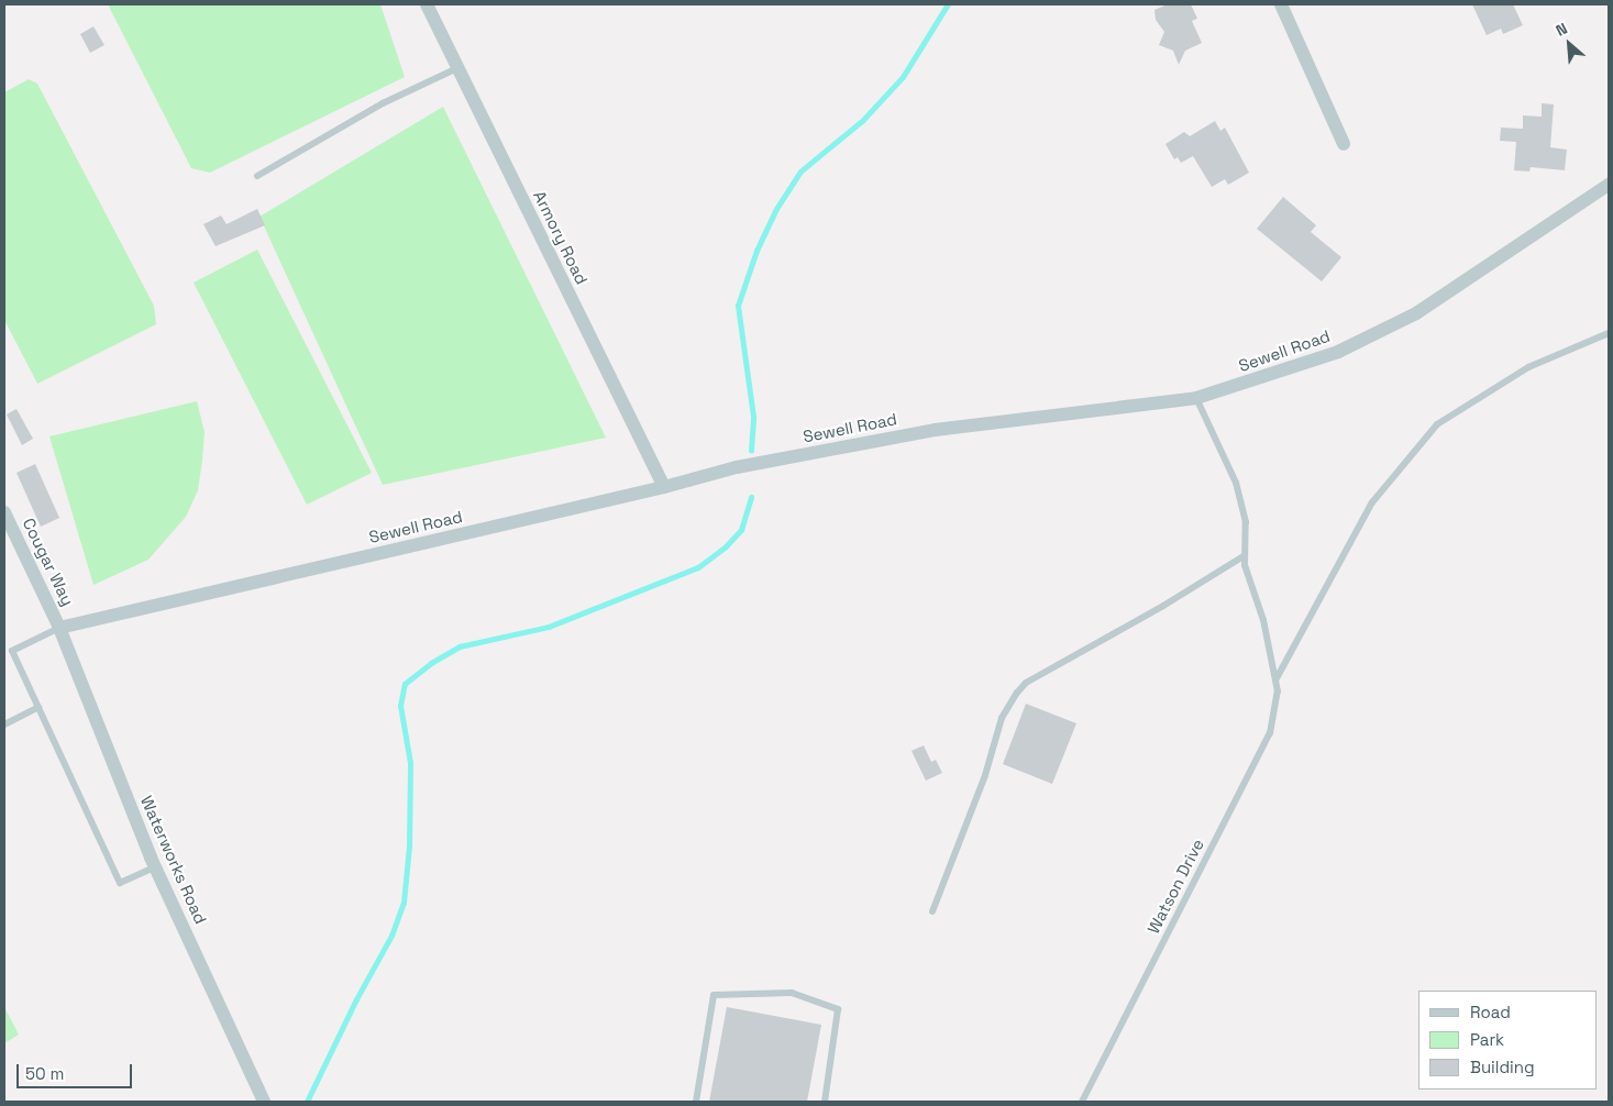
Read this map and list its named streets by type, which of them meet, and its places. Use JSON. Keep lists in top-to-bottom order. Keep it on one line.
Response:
{"streets":{"street":["Armory Road","Sewell Road","Cougar Way","Waterworks Road"],"lane":["Watson Drive"]},"crossings":[["Armory Road","Sewell Road"],["Sewell Road","Cougar Way"],["Sewell Road","Waterworks Road"],["Cougar Way","Waterworks Road"]],"legend":["Road","Park","Building"],"scale_bar":"50 m","north":"top left"}
